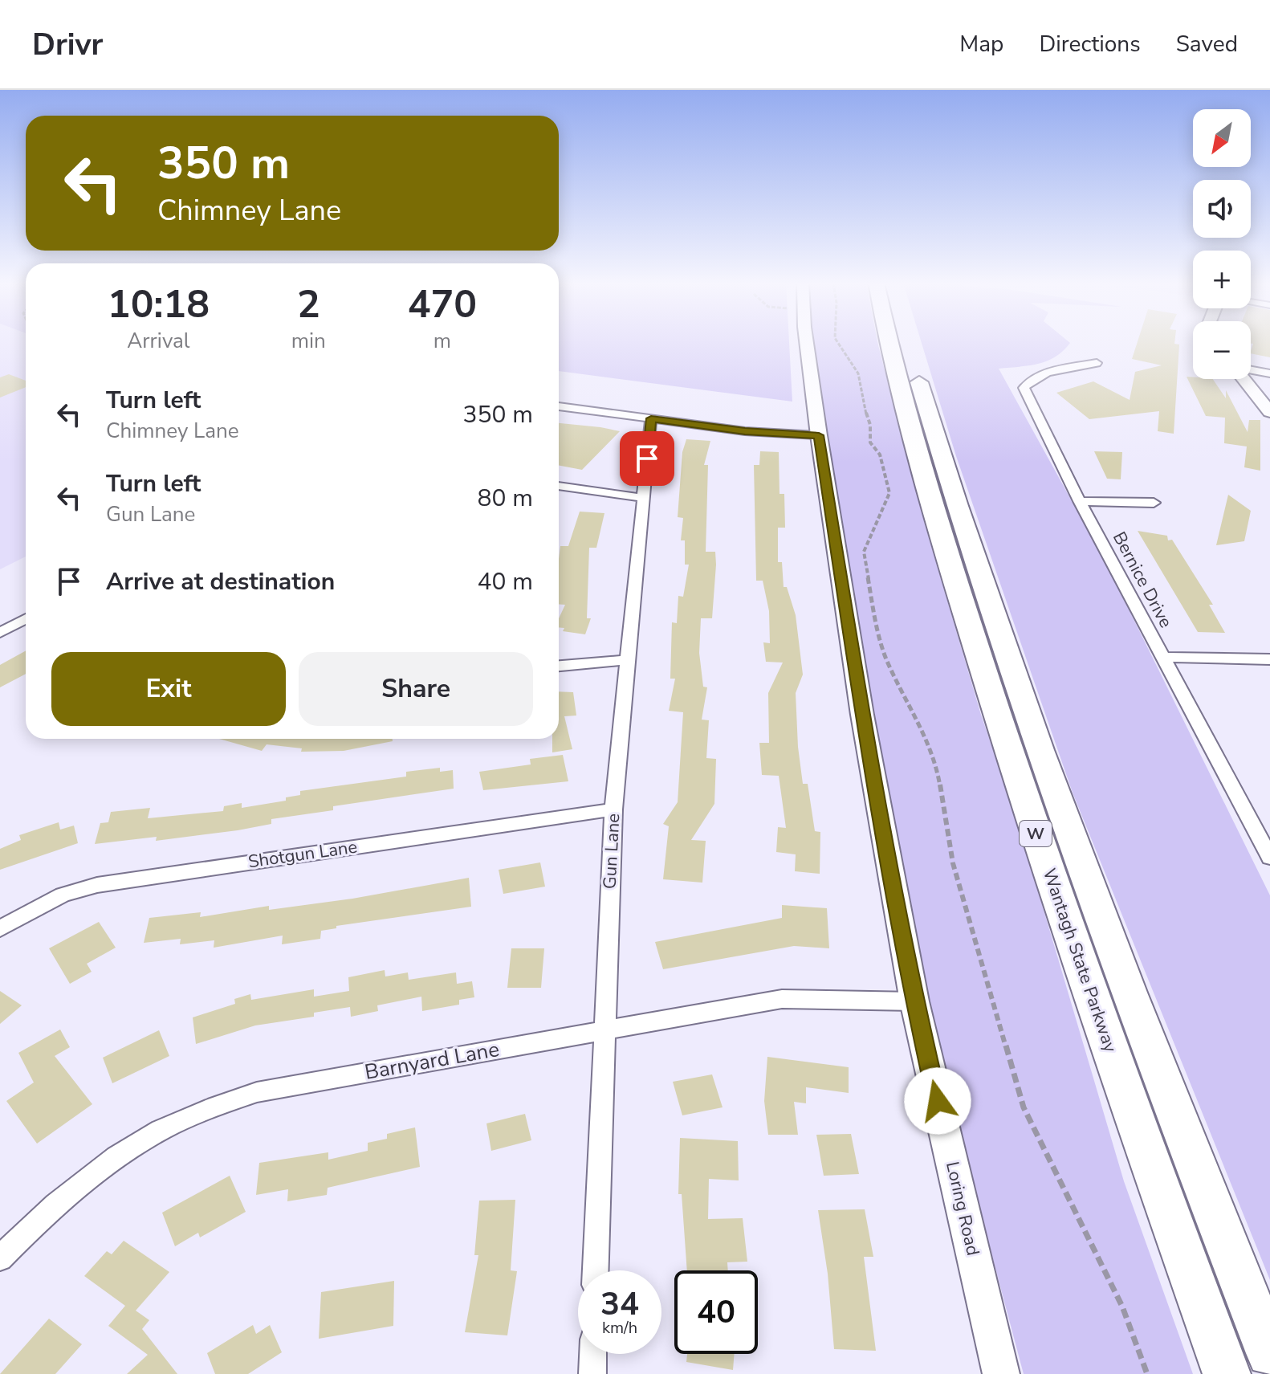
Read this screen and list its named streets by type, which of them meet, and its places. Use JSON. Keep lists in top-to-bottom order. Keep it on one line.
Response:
{"streets":{"highway":["W","Wantagh State Parkway"],"street":["Bernice Drive","Gun Lane","Shotgun Lane","Barnyard Lane","Loring Road"]},"crossings":[["Gun Lane","Shotgun Lane"],["Gun Lane","Barnyard Lane"],["Barnyard Lane","Loring Road"]],"north":"bottom left","page":{"header":"Drivr","nav":["Map","Directions","Saved"],"map_buttons":["+","−"],"turn":["350 m","Chimney Lane"],"eta":["10:18","Arrival","2","min","470","m"],"list":[{"name":"Turn left","note":"Chimney Lane","value":"350 m"},{"name":"Turn left","note":"Gun Lane","value":"80 m"},{"name":"Arrive at destination","value":"40 m"}],"buttons":["Exit","Share"],"speed":"34 km/h","limit":"40"}}
